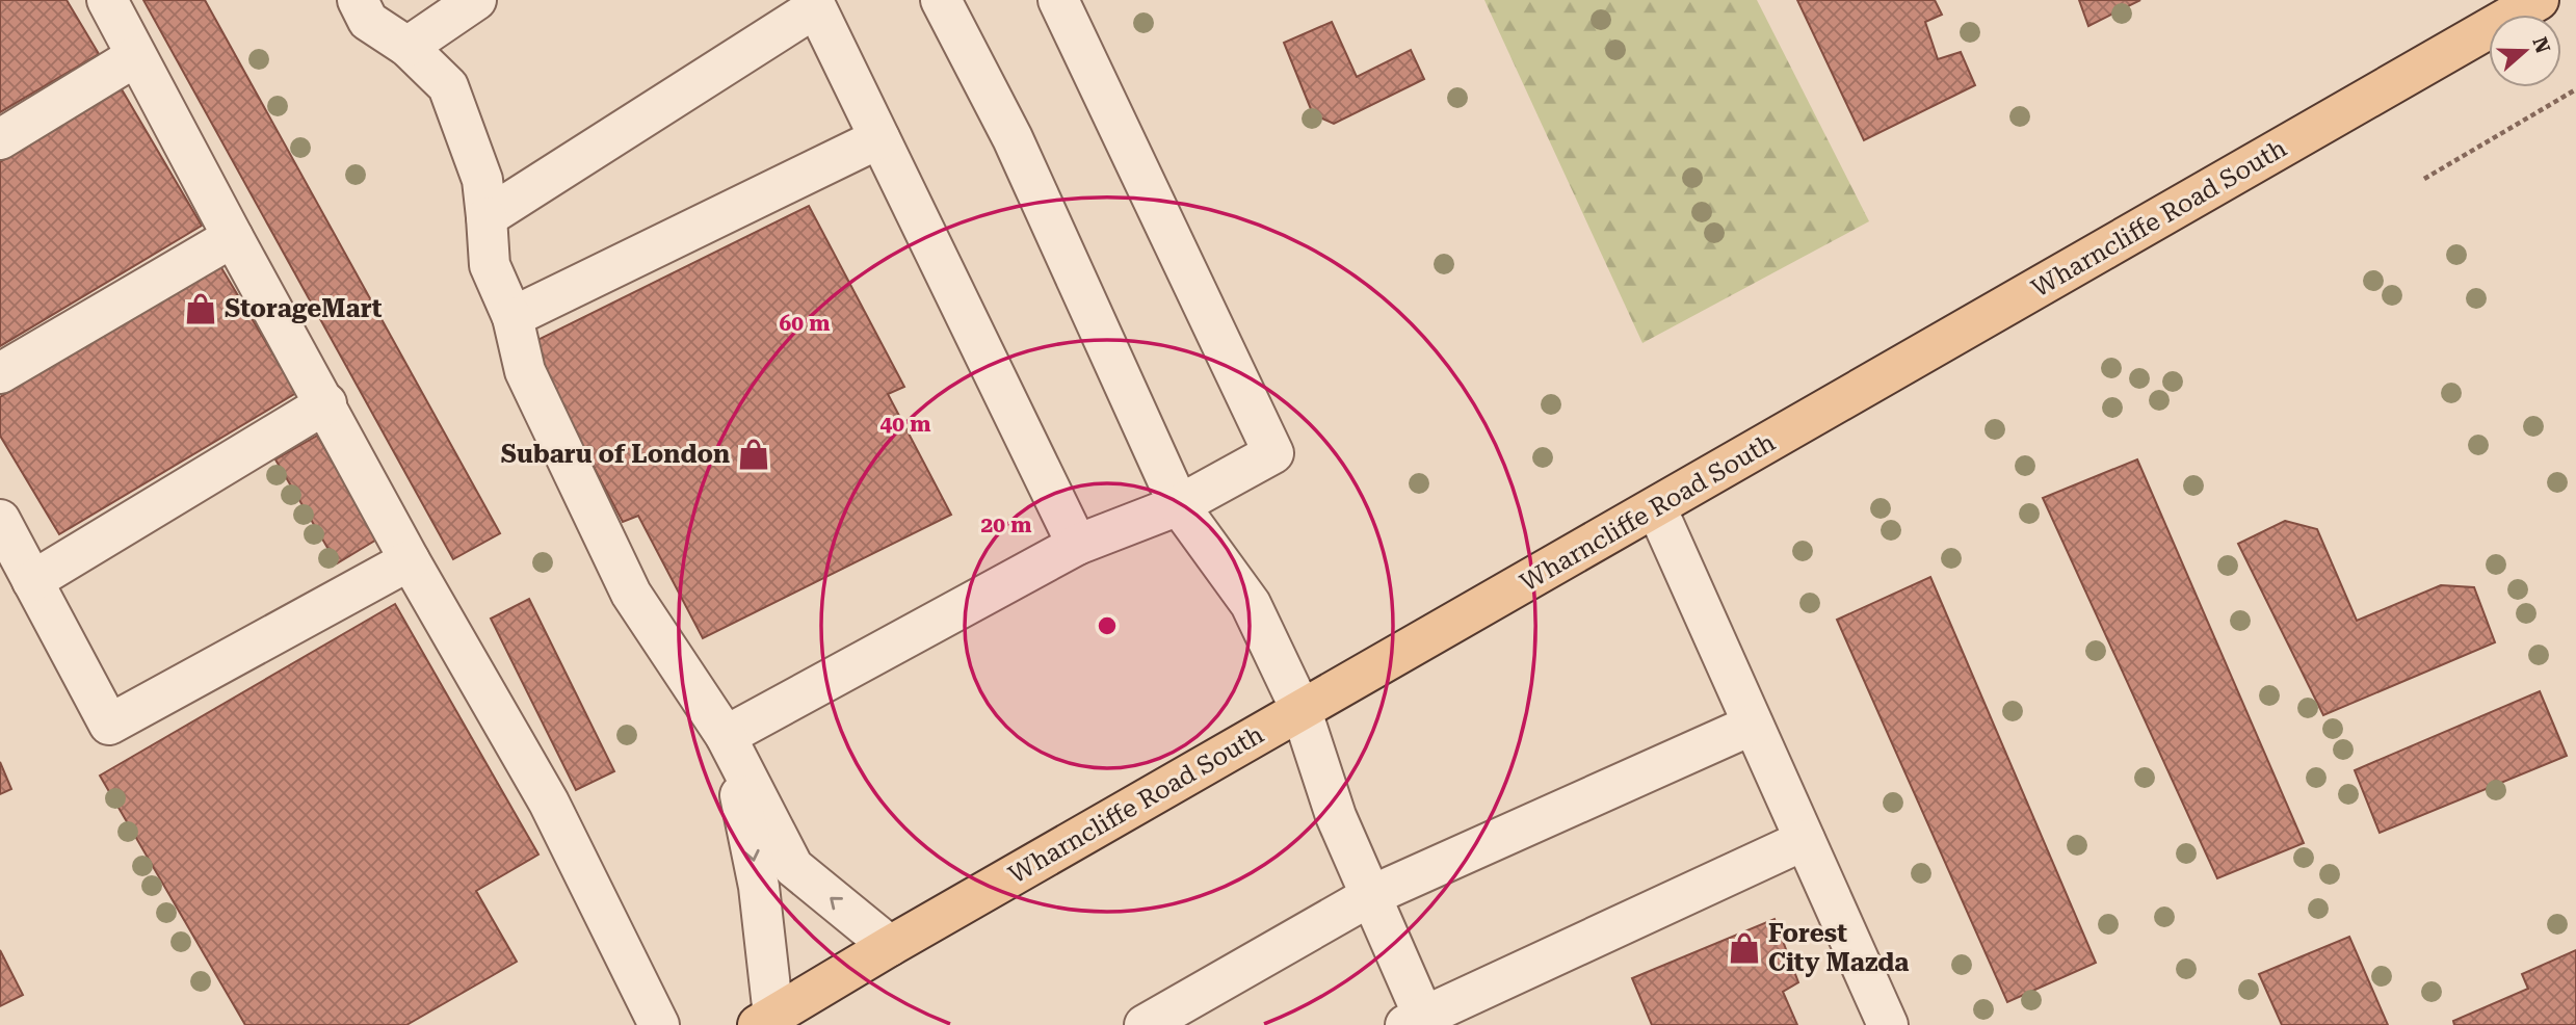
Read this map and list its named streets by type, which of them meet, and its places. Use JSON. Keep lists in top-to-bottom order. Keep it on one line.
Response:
{"streets":{"main road":["Wharncliffe Road South"]},"places":{"shop":["StorageMart","Subaru of London","Forest City Mazda"]},"north":"right","rings":["60 m","40 m","20 m"]}
